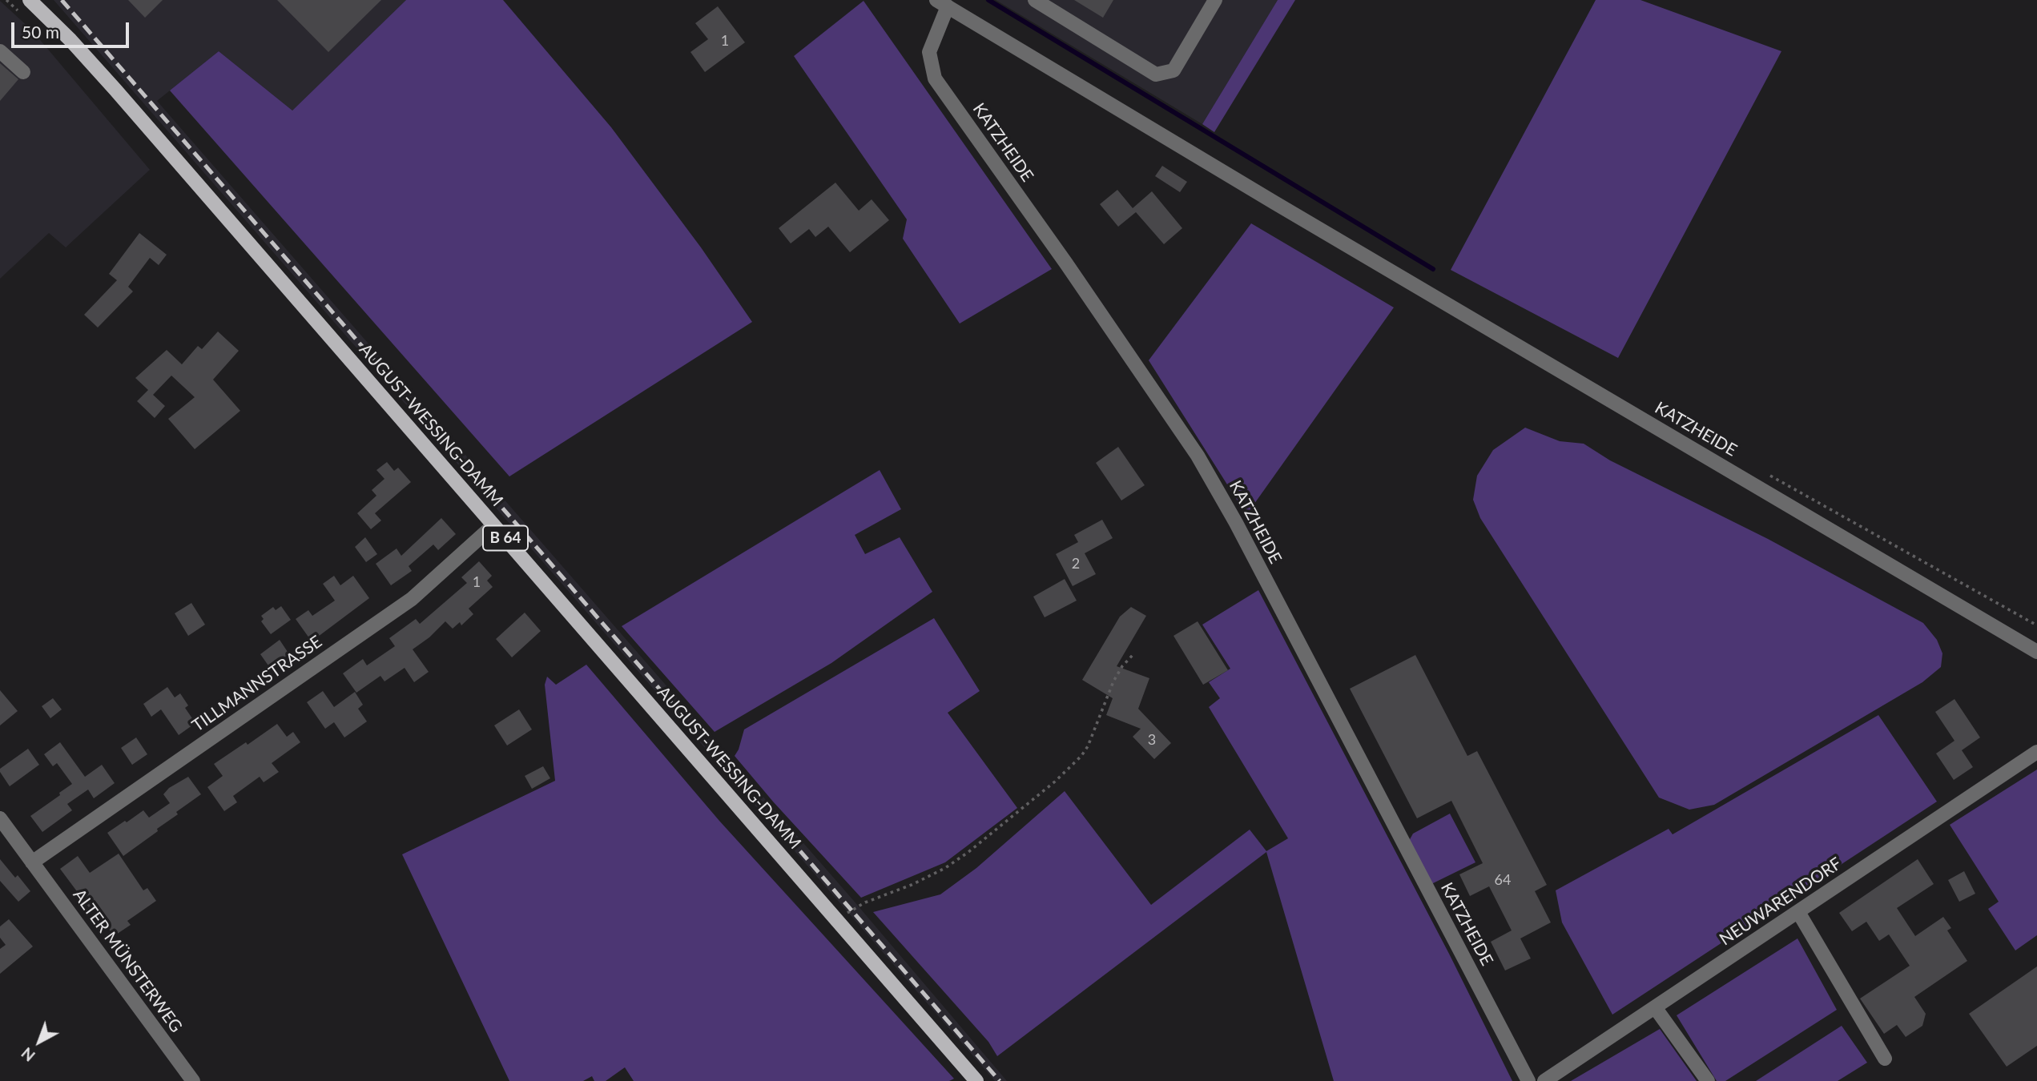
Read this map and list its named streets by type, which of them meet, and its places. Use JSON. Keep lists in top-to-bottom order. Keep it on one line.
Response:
{"streets":{"main road":["AUGUST-WESSING-DAMM","B 64"],"street":["KATZHEIDE","TILLMANNSTRASSE","NEUWARENDORF","ALTER MÜNSTERWEG"]},"crossings":[["AUGUST-WESSING-DAMM","TILLMANNSTRASSE"],["TILLMANNSTRASSE","ALTER MÜNSTERWEG"]],"house_numbers":["1","2","1","3","64"],"scale_bar":"50 m","north":"bottom left"}
